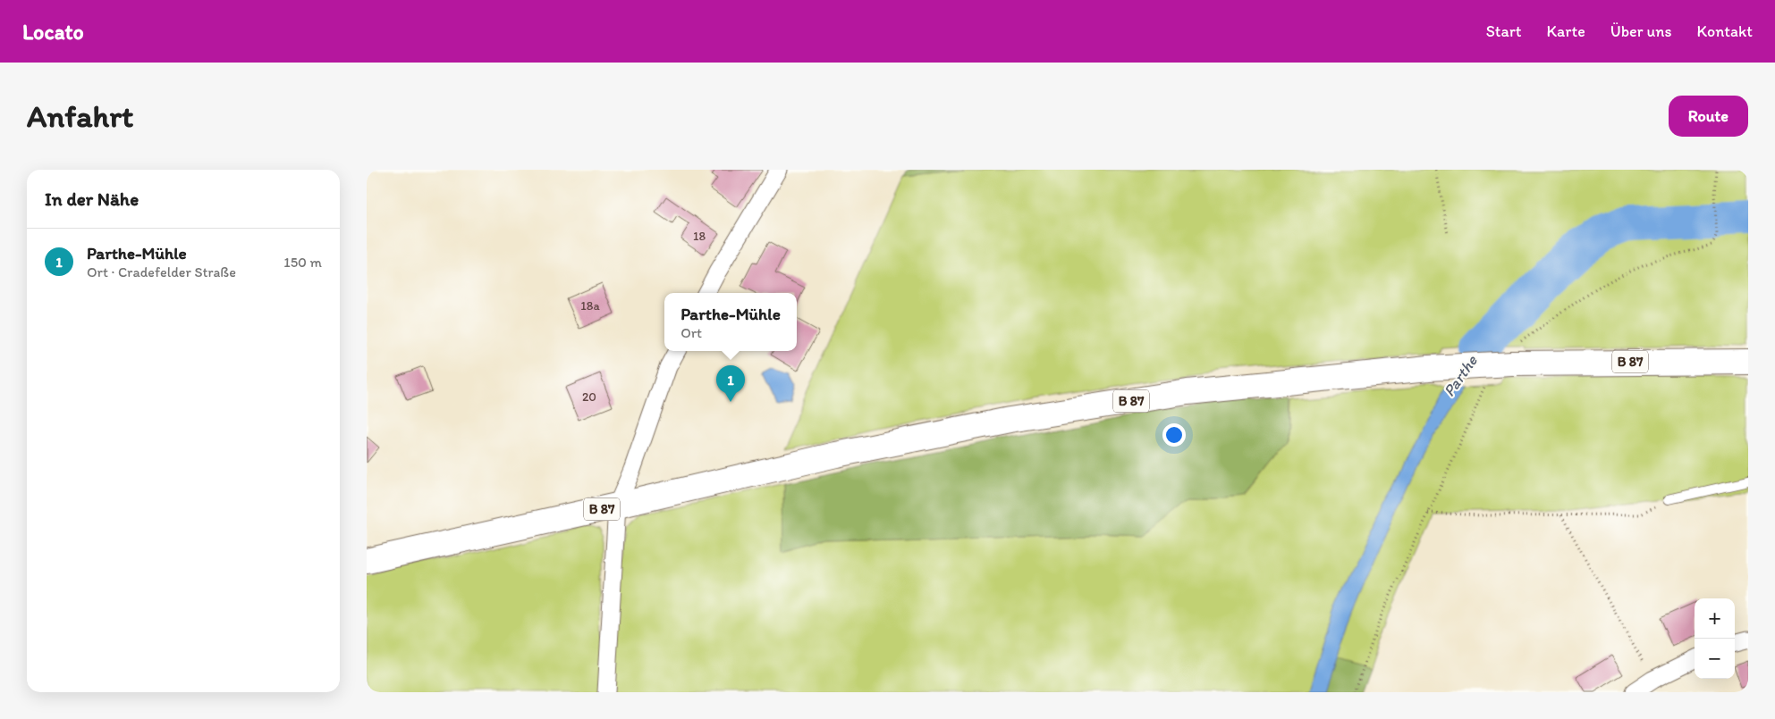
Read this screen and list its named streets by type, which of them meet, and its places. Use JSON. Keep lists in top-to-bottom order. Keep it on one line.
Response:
{"streets":{"main road":["B 87"]},"water":["Parthe"],"house_numbers":["18","18a","20"],"page":{"header":"Locato","nav":["Start","Karte","Über uns","Kontakt"],"buttons":"Route","title":"Anfahrt","heading":"In der Nähe","list":[{"mark":"1","name":"Parthe-Mühle","note":"Ort · Cradefelder Straße","value":"150 m"}],"popup":["Parthe-Mühle","Ort"],"pins":"1","map_buttons":["+","−"]}}
